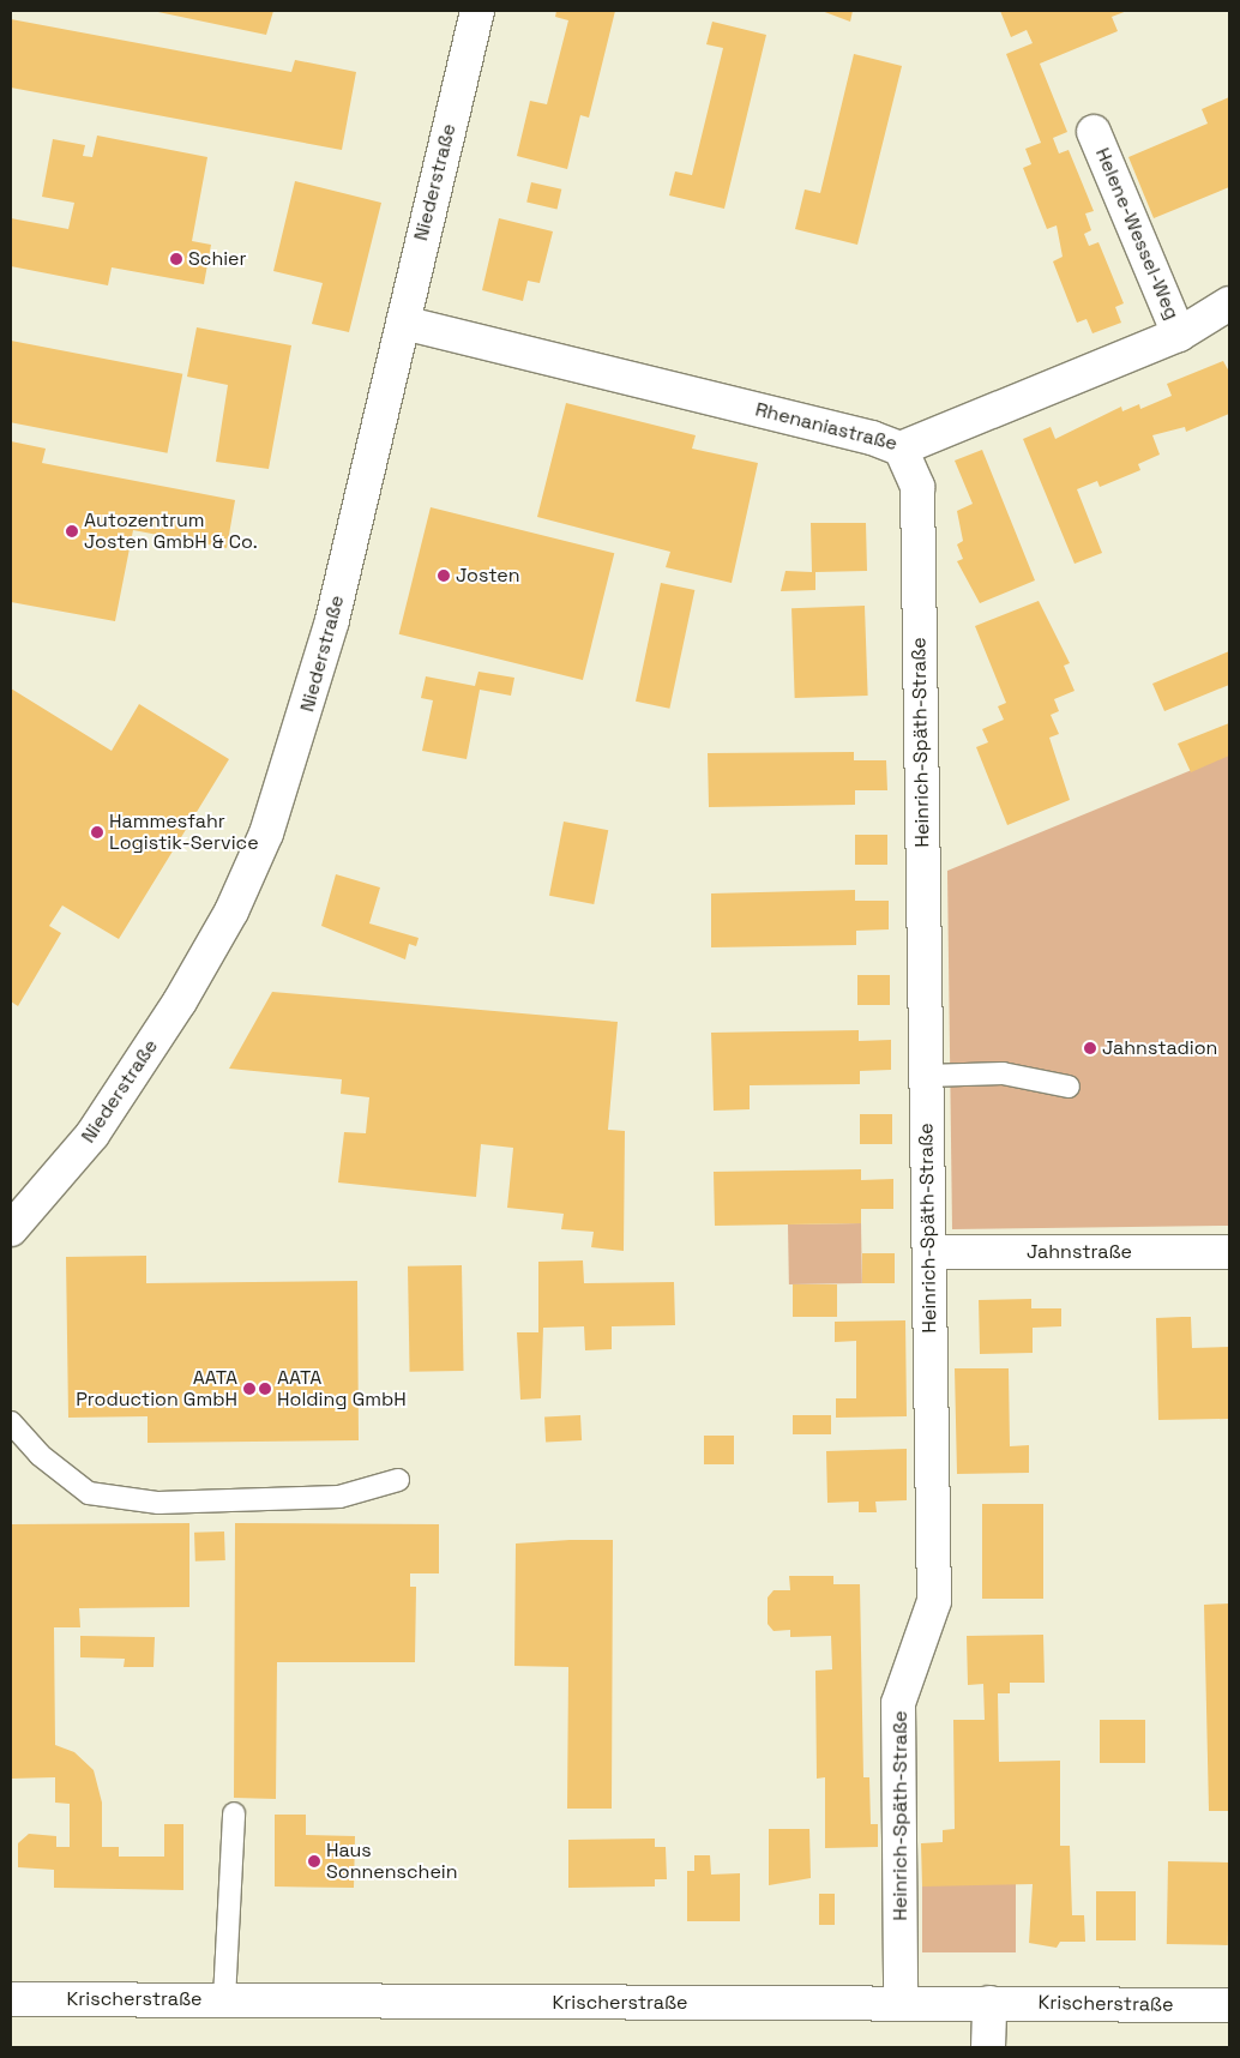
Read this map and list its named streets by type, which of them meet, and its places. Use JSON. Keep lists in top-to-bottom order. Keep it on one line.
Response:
{"streets":{"street":["Niederstraße","Helene-Wessel-Weg","Rhenaniastraße","Heinrich-Späth-Straße","Jahnstraße","Krischerstraße"]},"crossings":[["Niederstraße","Rhenaniastraße"],["Helene-Wessel-Weg","Rhenaniastraße"],["Rhenaniastraße","Heinrich-Späth-Straße"],["Heinrich-Späth-Straße","Jahnstraße"],["Heinrich-Späth-Straße","Krischerstraße"]],"places":["Schier","Autozentrum Josten GmbH & Co.","Josten","Hammesfahr Logistik-Service","Jahnstadion","AATA Production GmbH","AATA Holding GmbH","Haus Sonnenschein"]}
